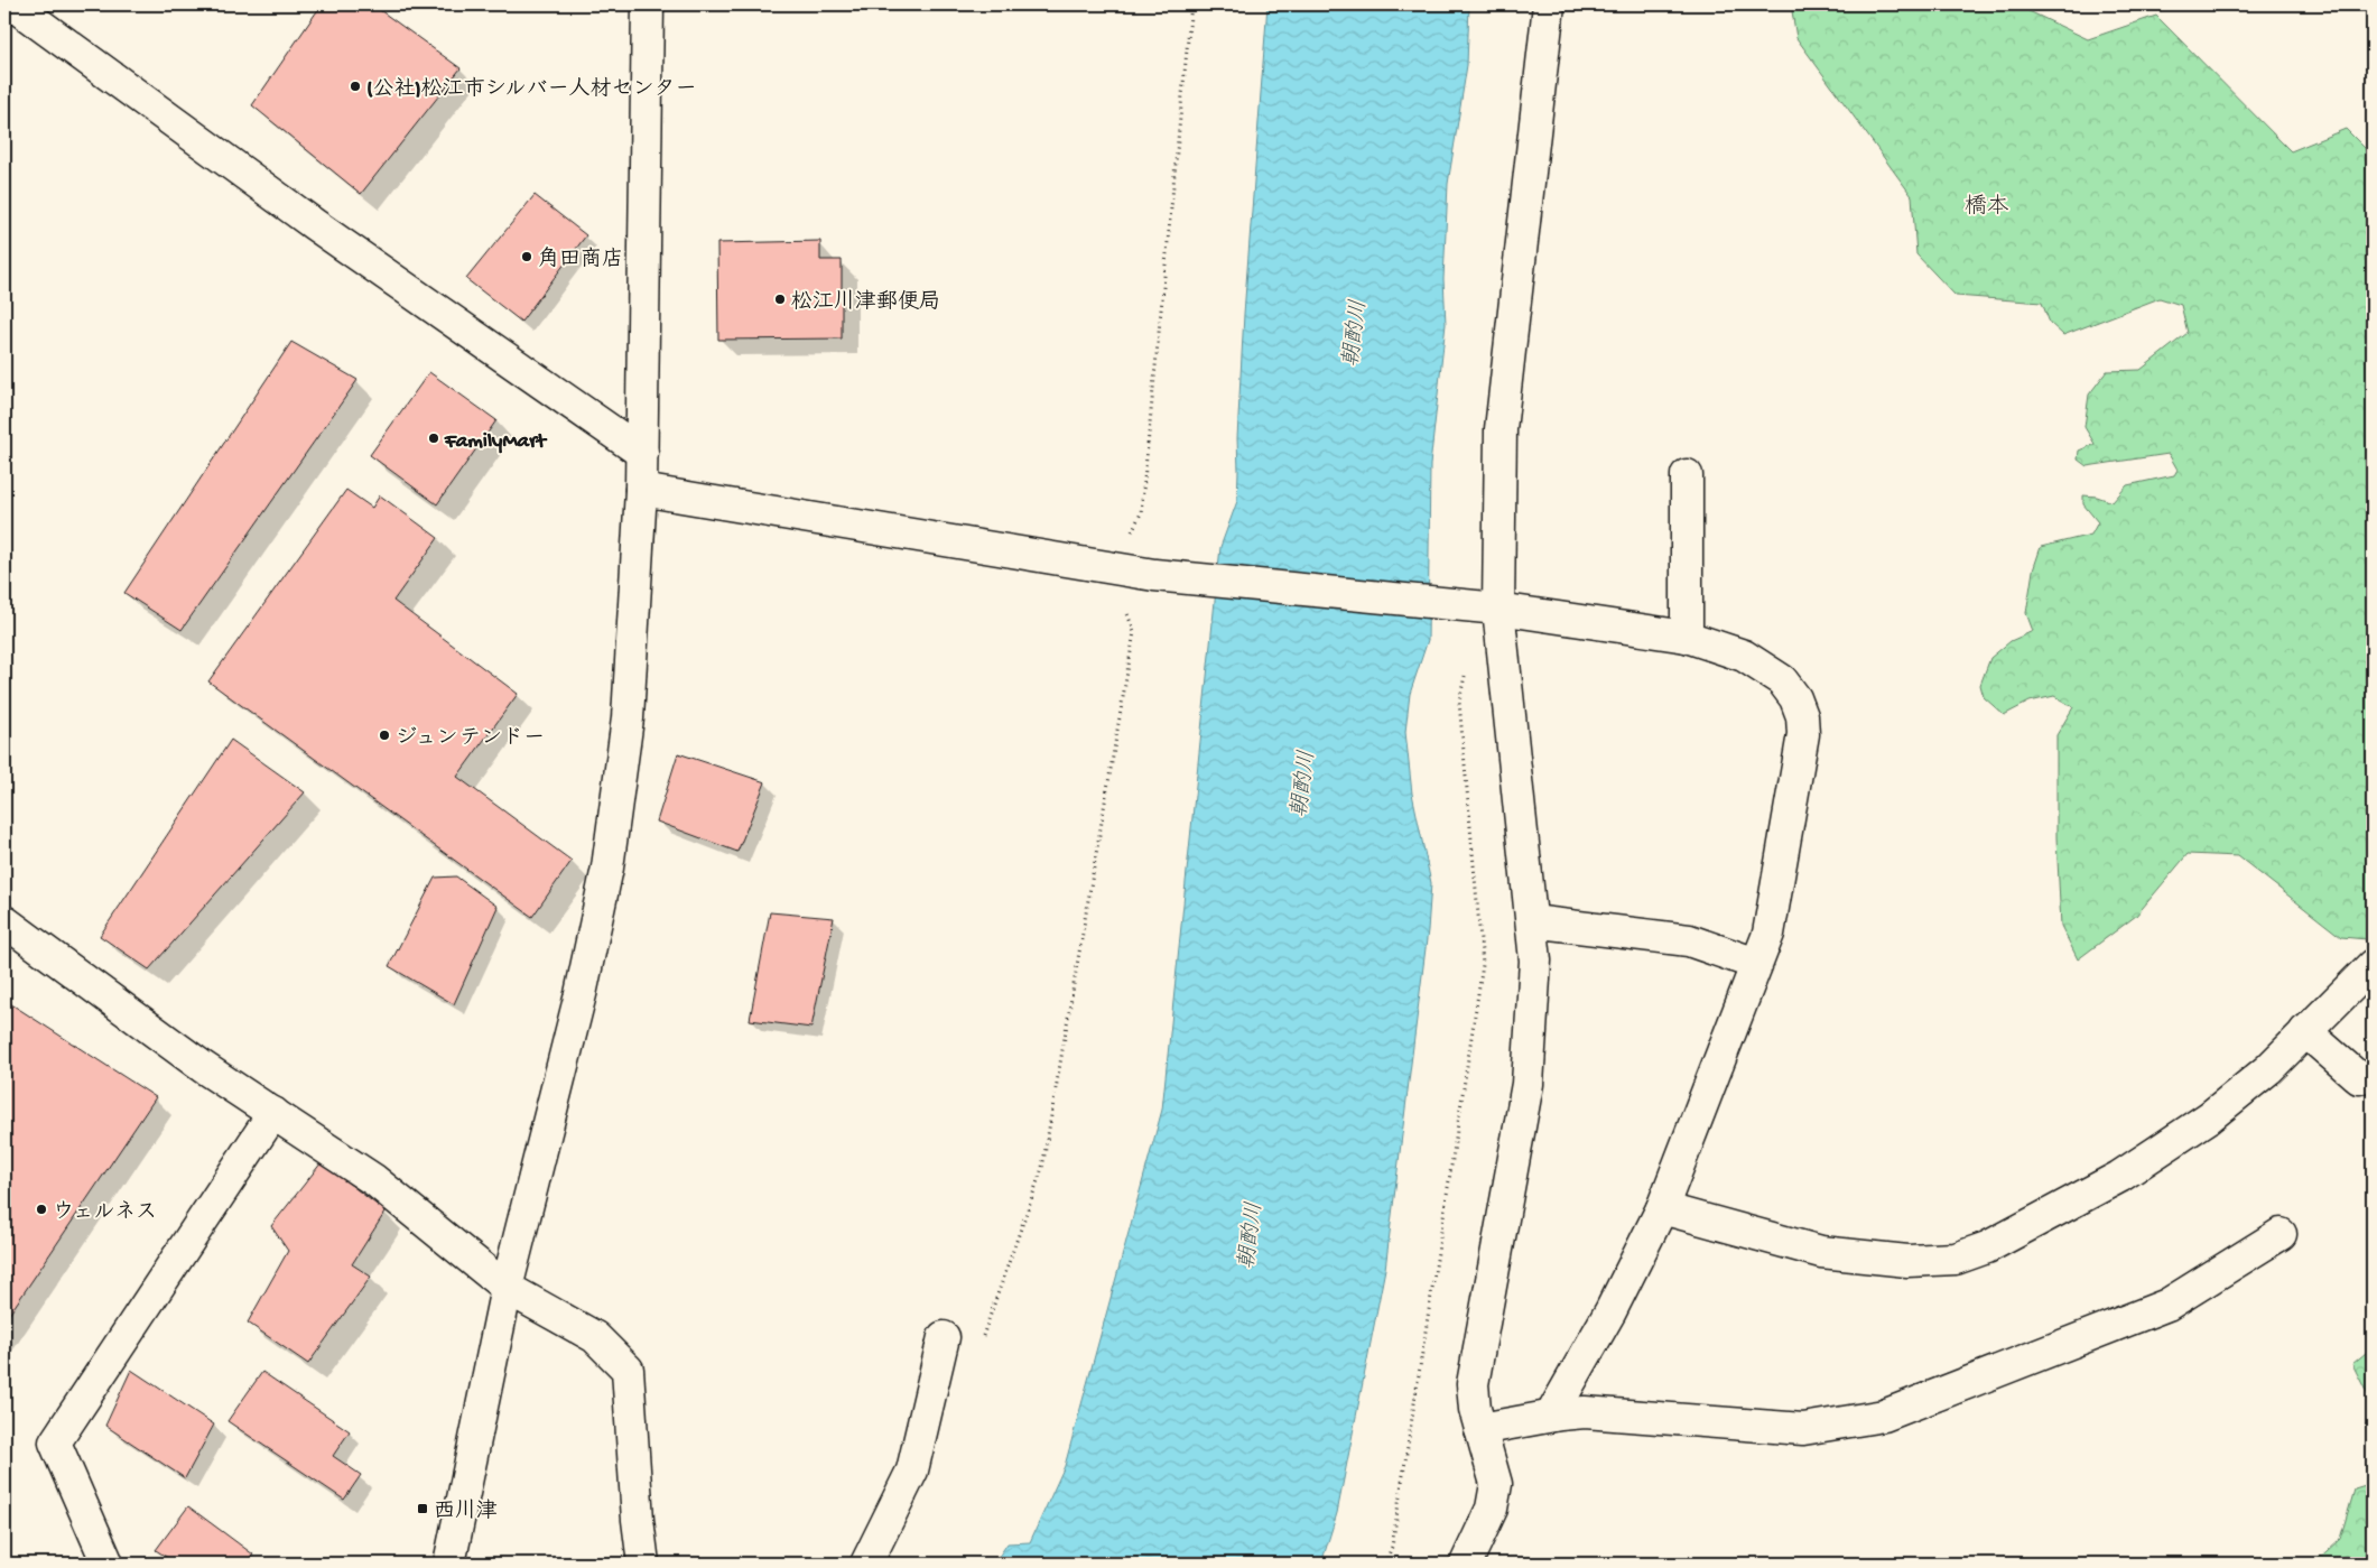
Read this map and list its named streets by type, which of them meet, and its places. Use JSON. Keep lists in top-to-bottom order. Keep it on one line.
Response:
{"districts":["橋本"],"water":["朝酌川"],"places":{"other":["(公社)松江市シルバー人材センター","角田商店","松江川津郵便局","FamilyMart","ジュンテンドー","ウェルネス"],"transit":["西川津"]}}
